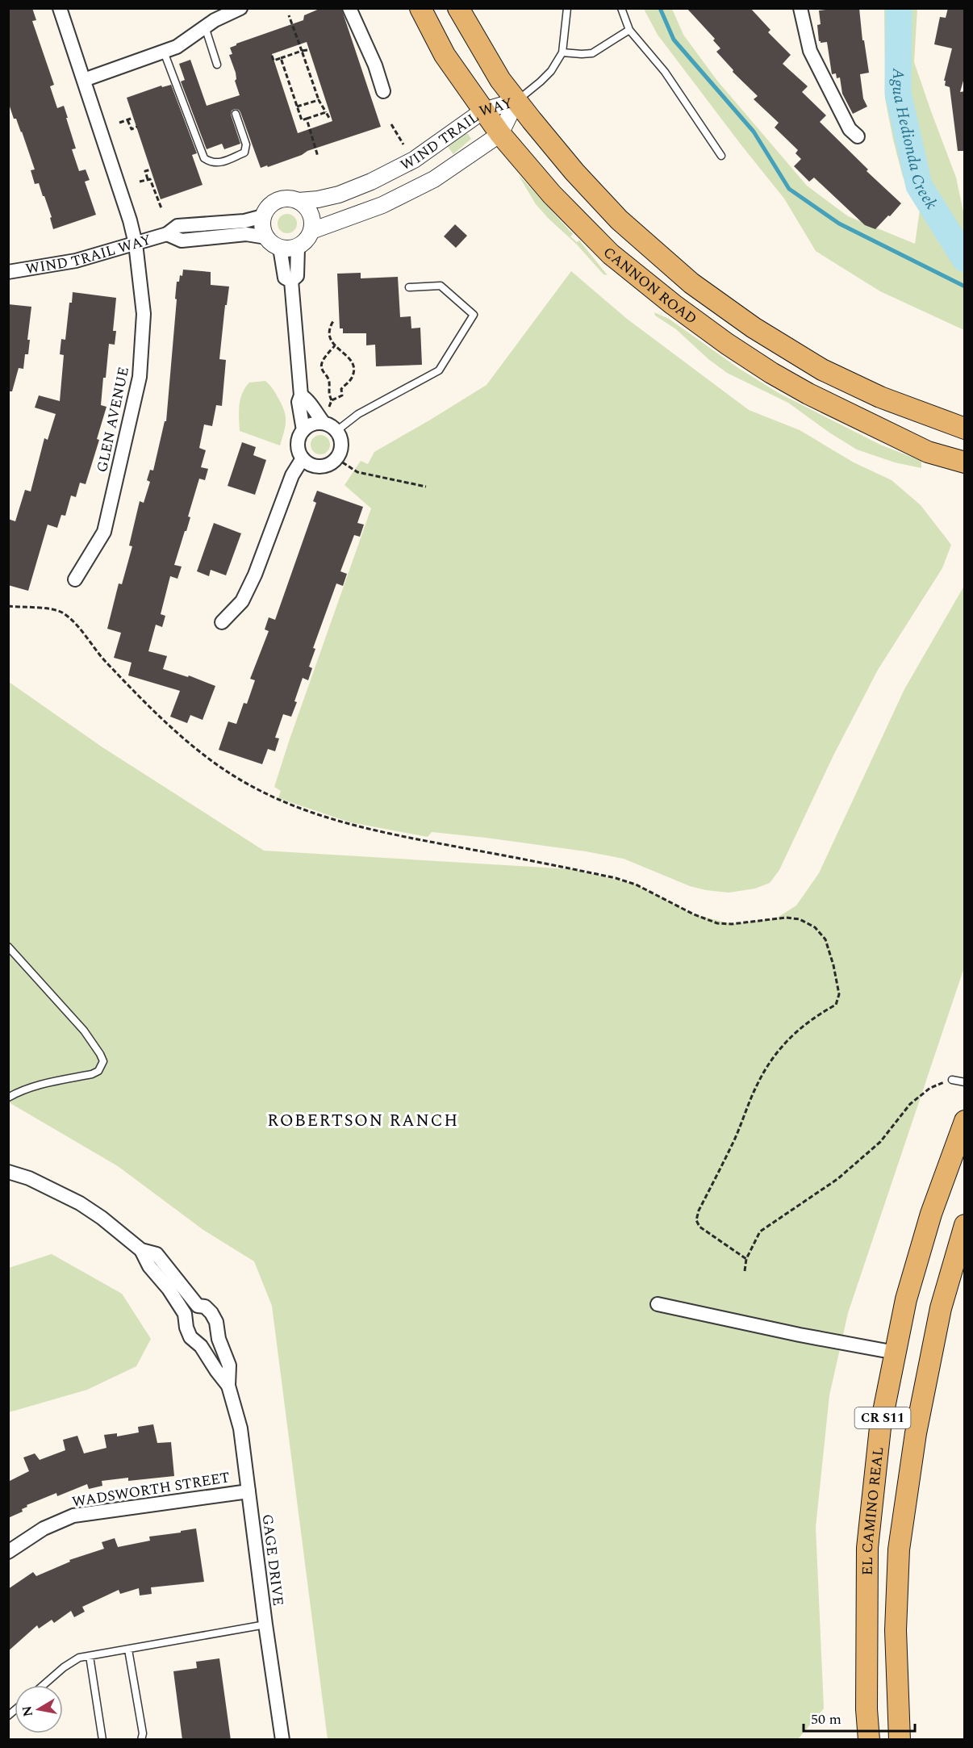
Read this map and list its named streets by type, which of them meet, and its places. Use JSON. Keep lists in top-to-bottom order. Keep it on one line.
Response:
{"streets":{"main road":["CANNON ROAD","CR S11","EL CAMINO REAL"],"street":["WIND TRAIL WAY","GLEN AVENUE","WADSWORTH STREET","GAGE DRIVE"]},"crossings":[["WIND TRAIL WAY","CANNON ROAD"],["WIND TRAIL WAY","GLEN AVENUE"],["WADSWORTH STREET","GAGE DRIVE"]],"districts":["ROBERTSON RANCH"],"water":["Agua Hedionda Creek"],"scale_bar":"50 m","north":"left"}
